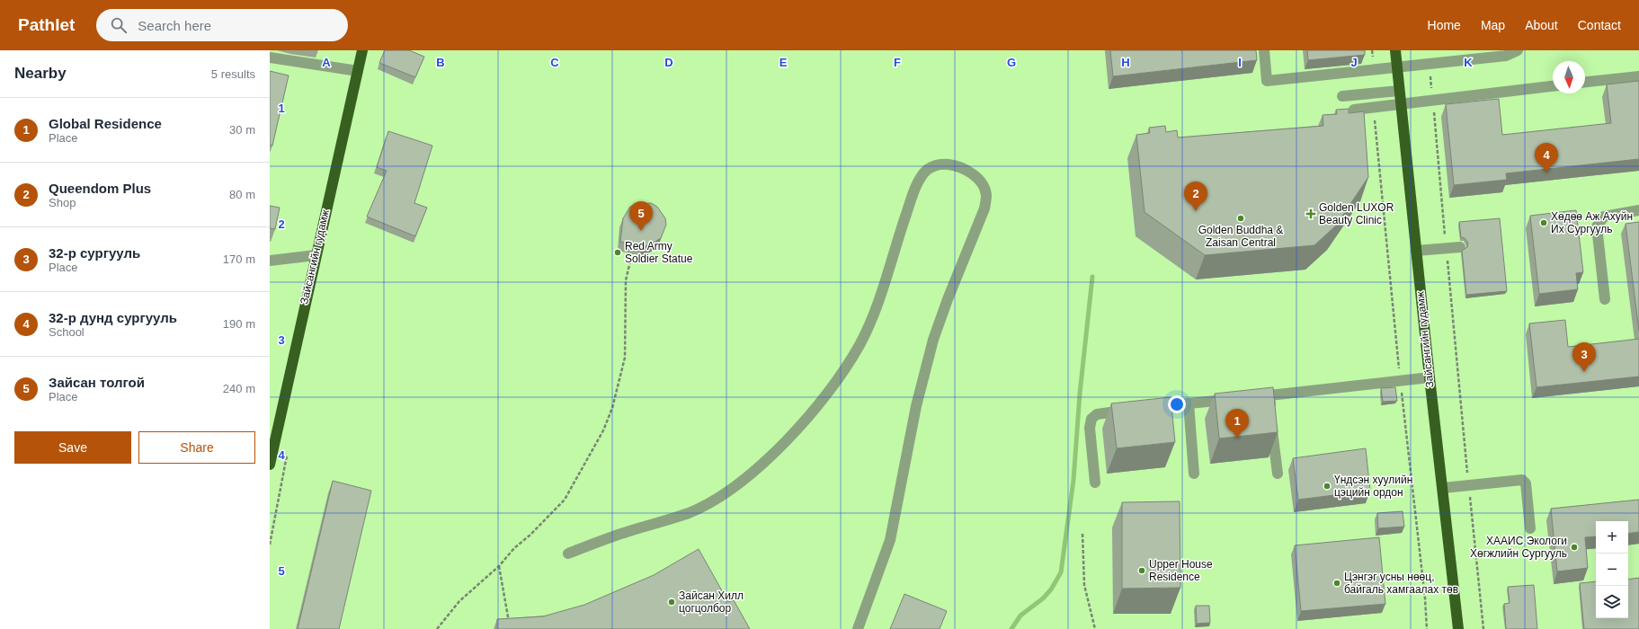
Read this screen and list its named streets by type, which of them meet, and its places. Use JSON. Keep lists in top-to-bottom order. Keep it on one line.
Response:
{"streets":{"main road":["Зайсангийн гудамж"]},"places":{"health":["Golden LUXOR Beauty Clinic"],"other":["Golden Buddha & Zaisan Central","Хөдөө Аж Ахуйн Их Сургууль","Red Army Soldier Statue","Үндсэн хуулийн цэцийн ордон","ХААИС Экологи Хөгжлийн Сургууль","Upper House Residence","Цэнгэг усны нөөц, байгаль хамгаалах төв","Зайсан Хилл цогцолбор"]},"north":"bottom","page":{"header":"Pathlet","search":"Search here","nav":["Home","Map","About","Contact"],"heading":["Nearby","5 results"],"list":[{"mark":"1","name":"Global Residence","note":"Place","value":"30 m"},{"mark":"2","name":"Queendom Plus","note":"Shop","value":"80 m"},{"mark":"3","name":"32-р сургууль","note":"Place","value":"170 m"},{"mark":"4","name":"32-р дунд сургууль","note":"School","value":"190 m"},{"mark":"5","name":"Зайсан толгой","note":"Place","value":"240 m"}],"pins":["4","2","5","3","1"],"buttons":["Save","Share"],"map_buttons":["+","−"]},"grid":{"columns":["A","B","C","D","E","F","G","H","I","J","K"],"rows":["1","2","3","4","5"]}}
